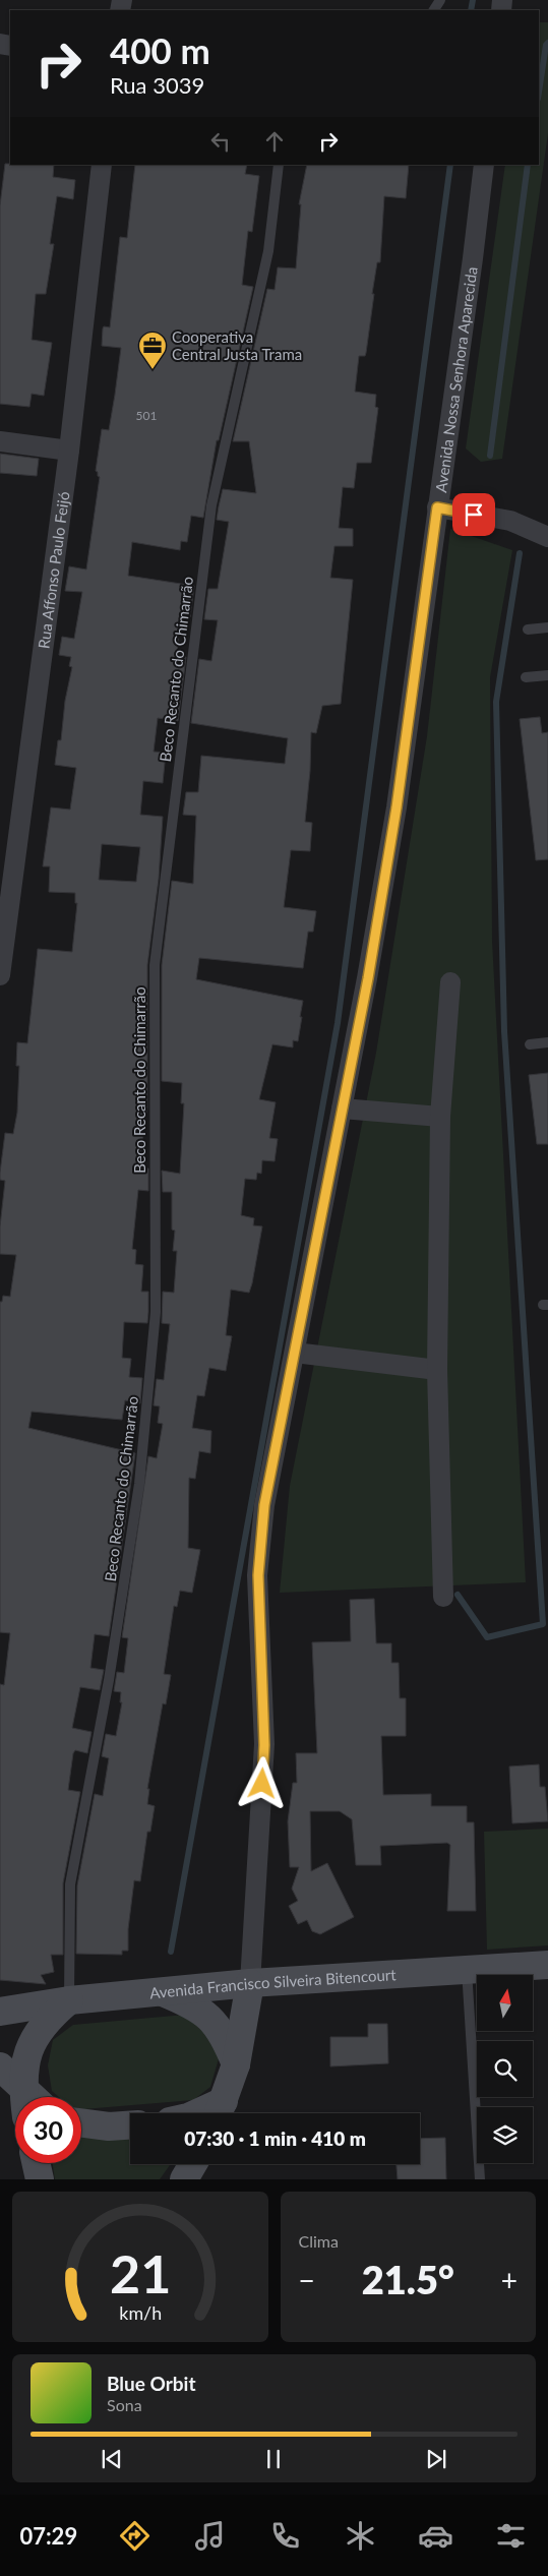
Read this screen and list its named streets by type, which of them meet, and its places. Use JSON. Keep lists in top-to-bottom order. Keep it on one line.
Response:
{"streets":{"main road":["Avenida Francisco Silveira Bitencourt"],"street":["Avenida Nossa Senhora Aparecida","Rua Affonso Paulo Feijó"],"lane":["Beco Recanto do Chimarrão"]},"crossings":[["Avenida Nossa Senhora Aparecida","Avenida Francisco Silveira Bitencourt"],["Beco Recanto do Chimarrão","Avenida Francisco Silveira Bitencourt"]],"places":{"office":["Cooperativa Central Justa Trama"]},"house_numbers":["501"],"north":"top","page":{"turn":["400 m","Rua 3039"],"limit":"30","trip":"07:30 · 1 min · 410 m","tile":"Clima","heat":["−","21.5°","+"],"song":["Blue Orbit","Sona"],"tabs":"07:29","gauge":["21","km/h"]}}
